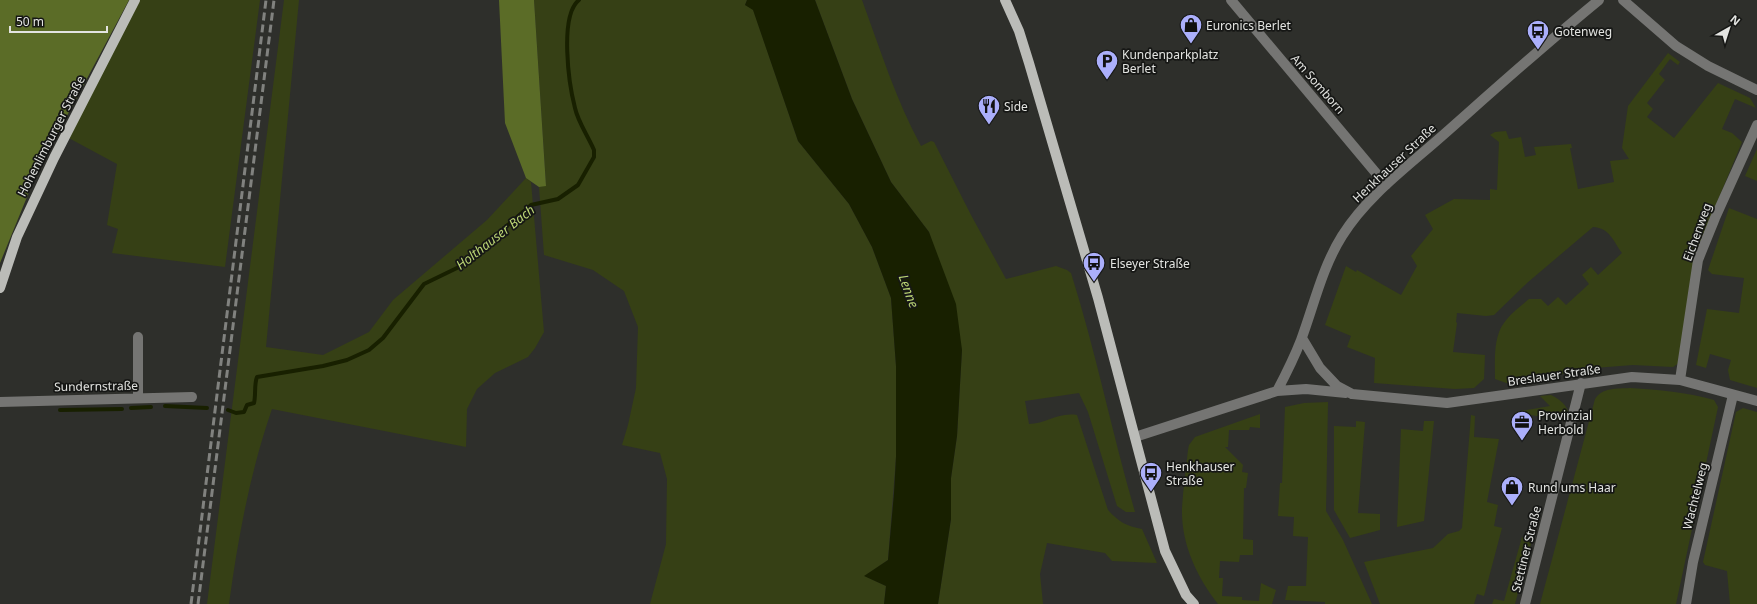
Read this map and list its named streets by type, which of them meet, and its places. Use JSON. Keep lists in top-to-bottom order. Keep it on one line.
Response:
{"streets":{"main road":["Hohenlimburger Straße"],"street":["Am Somborn","Henkhauser Straße","Eichenweg","Breslauer Straße","Sundernstraße","Wachtelweg","Stettiner Straße"]},"crossings":[["Am Somborn","Henkhauser Straße"],["Henkhauser Straße","Breslauer Straße"],["Eichenweg","Breslauer Straße"],["Breslauer Straße","Wachtelweg"],["Breslauer Straße","Stettiner Straße"]],"water":["Holthauser Bach","Lenne"],"places":{"shop":["Euronics Berlet","Rund ums Haar"],"bus stop":["Gotenweg","Elseyer Straße","Henkhauser Straße"],"parking":["Kundenparkplatz Berlet"],"restaurant":["Side"],"office":["Provinzial Herbold"]},"scale_bar":"50 m","north":"top right"}
